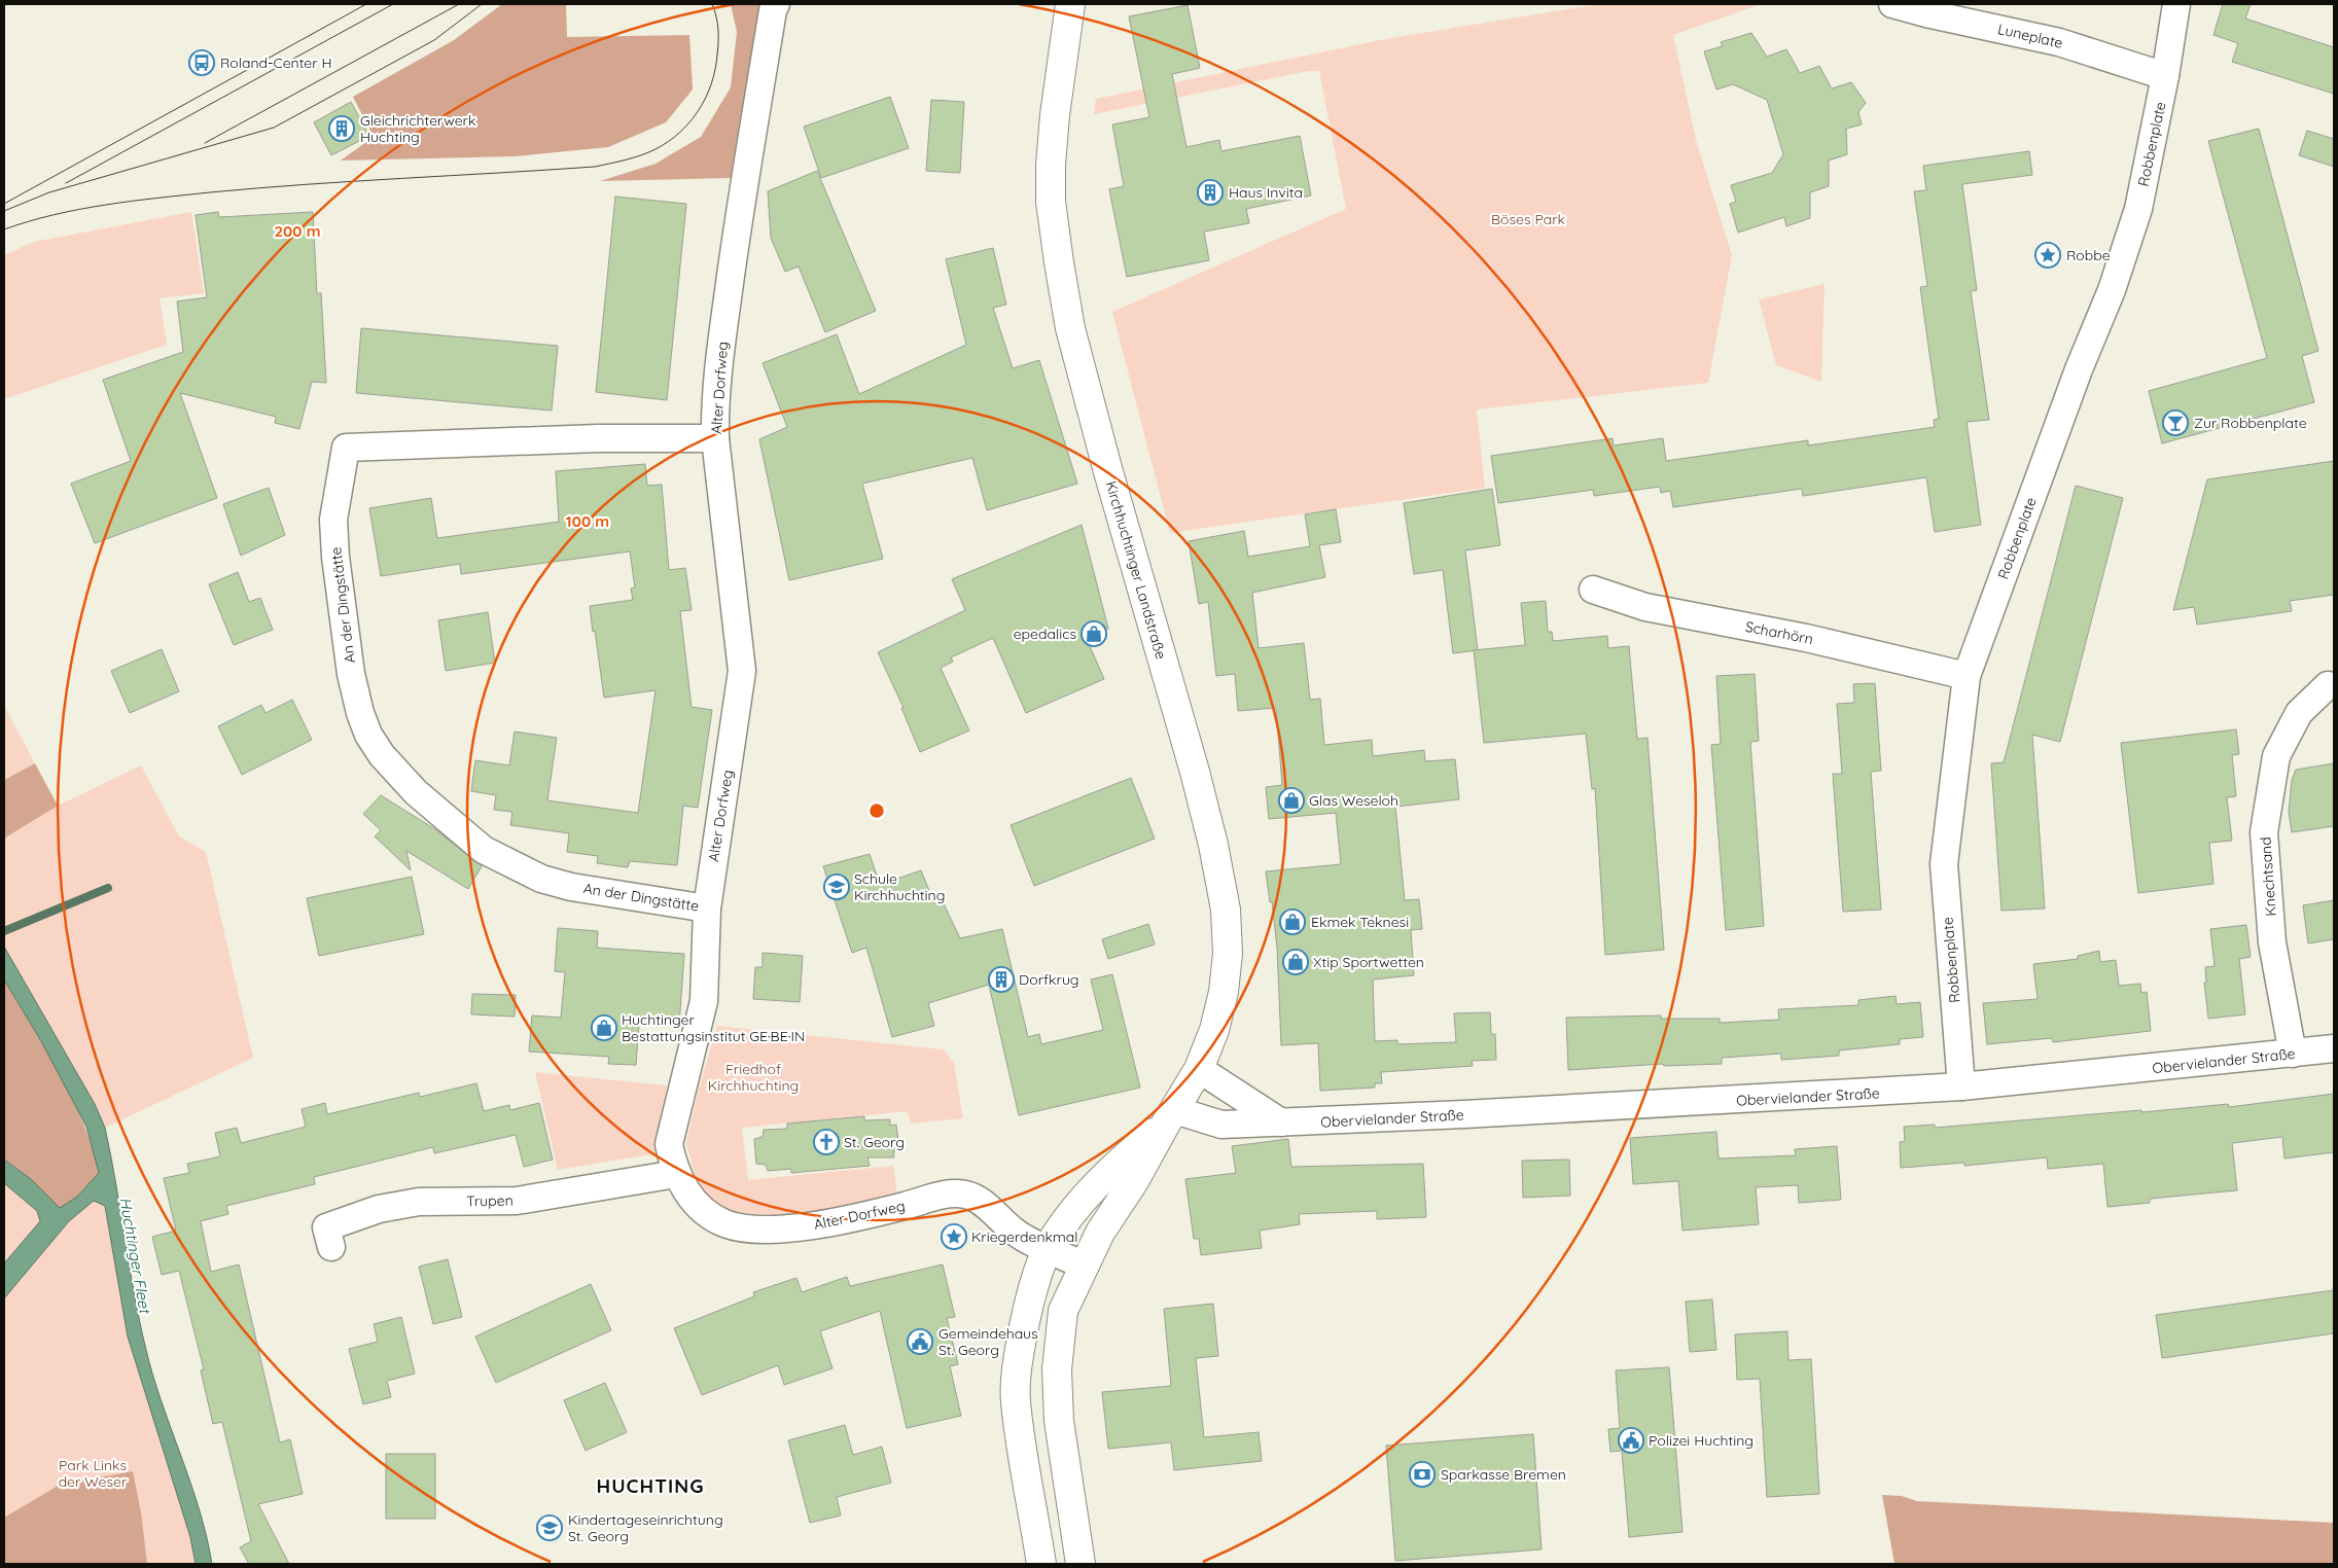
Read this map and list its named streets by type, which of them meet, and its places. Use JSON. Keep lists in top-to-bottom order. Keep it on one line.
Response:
{"streets":{"main road":["Kirchhuchtinger Landstraße"],"street":["Luneplate","Robbenplate","Alter Dorfweg","An der Dingstätte","Scharhörn","Knechtsand","Obervielander Straße","Trupen"]},"crossings":[["Luneplate","Robbenplate"],["Robbenplate","Scharhörn"],["Robbenplate","Obervielander Straße"],["Alter Dorfweg","Kirchhuchtinger Landstraße"],["Alter Dorfweg","An der Dingstätte"],["Alter Dorfweg","Trupen"],["Kirchhuchtinger Landstraße","Obervielander Straße"],["Knechtsand","Obervielander Straße"]],"districts":["HUCHTING"],"water":["Huchtinger Fleet"],"parks":["Böses Park","Friedhof Kirchhuchting","Park Links der Weser"],"places":{"bus stop":["Roland-Center H"],"building":["Gleichrichterwerk Huchting","Haus Invita","Dorfkrug"],"place":["Robbe","Kriegerdenkmal"],"bar":["Zur Robbenplate"],"shop":["epedalics","Glas Weseloh","Ekmek Teknesi","Xtip Sportwetten","Huchtinger Bestattungsinstitut GE·BE·IN"],"school or university":["Schule Kirchhuchting","Kindertageseinrichtung St. Georg"],"church":["St. Georg"],"public building":["Gemeindehaus St. Georg","Polizei Huchting"],"bank":["Sparkasse Bremen"]},"rings":["200 m","100 m"]}
